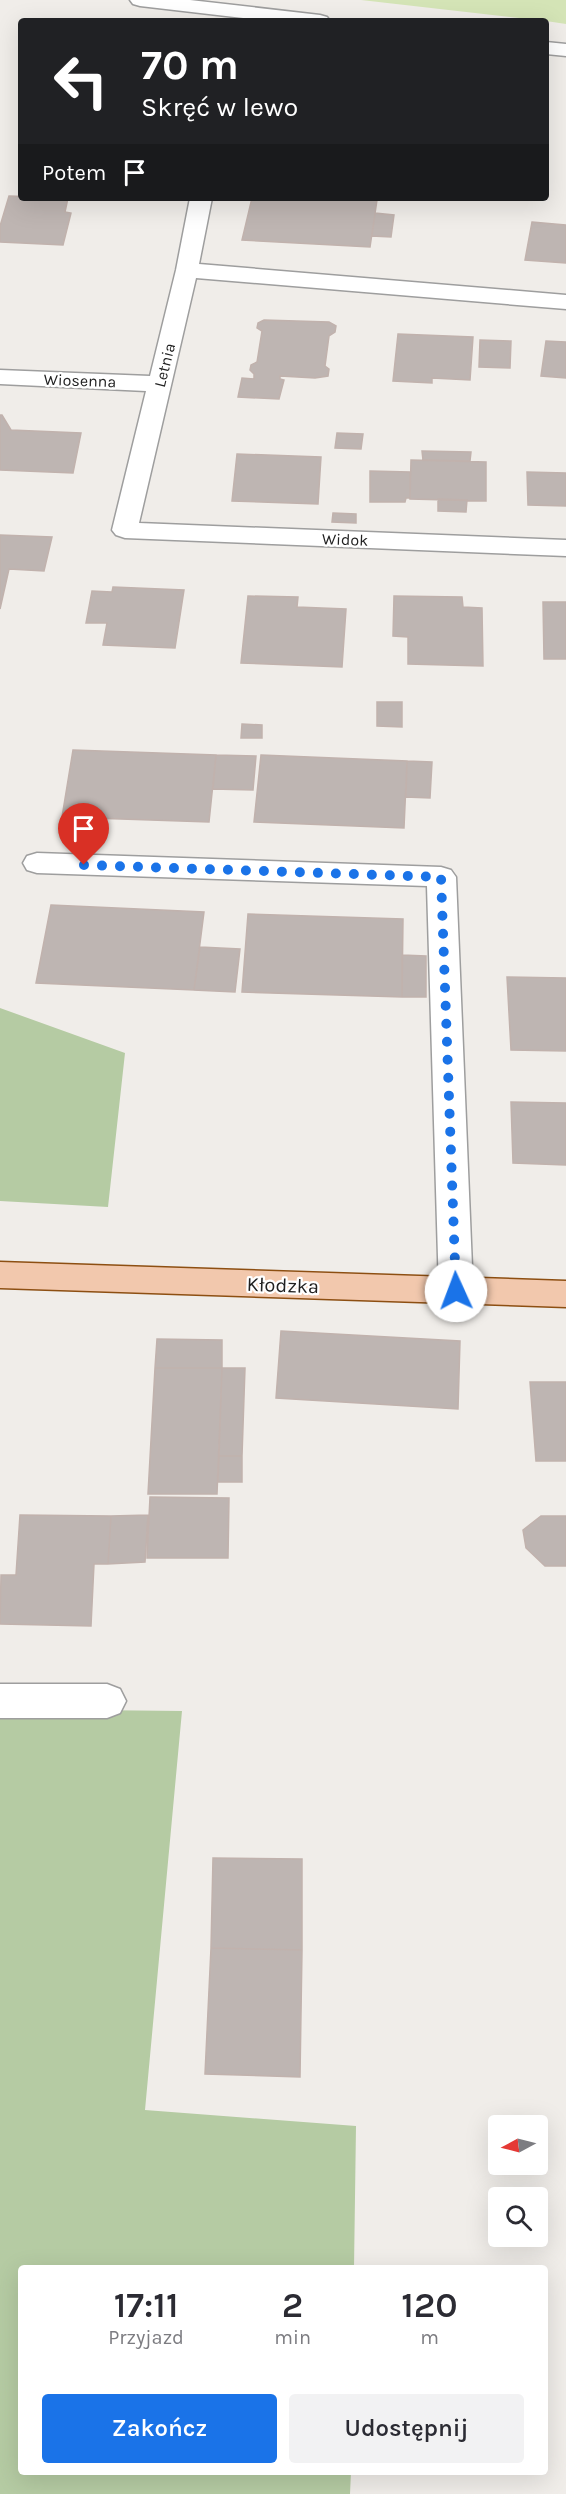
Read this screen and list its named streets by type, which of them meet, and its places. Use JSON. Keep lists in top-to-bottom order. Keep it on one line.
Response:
{"streets":{"main road":["Kłodzka"],"street":["Letnia","Wiosenna","Widok"]},"crossings":[["Letnia","Wiosenna"],["Letnia","Widok"]],"north":"left","page":{"turn":["70 m","Skręć w lewo"],"then":"Potem","eta":["17:11","Przyjazd","2","min","120","m"],"buttons":["Zakończ","Udostępnij"]}}
